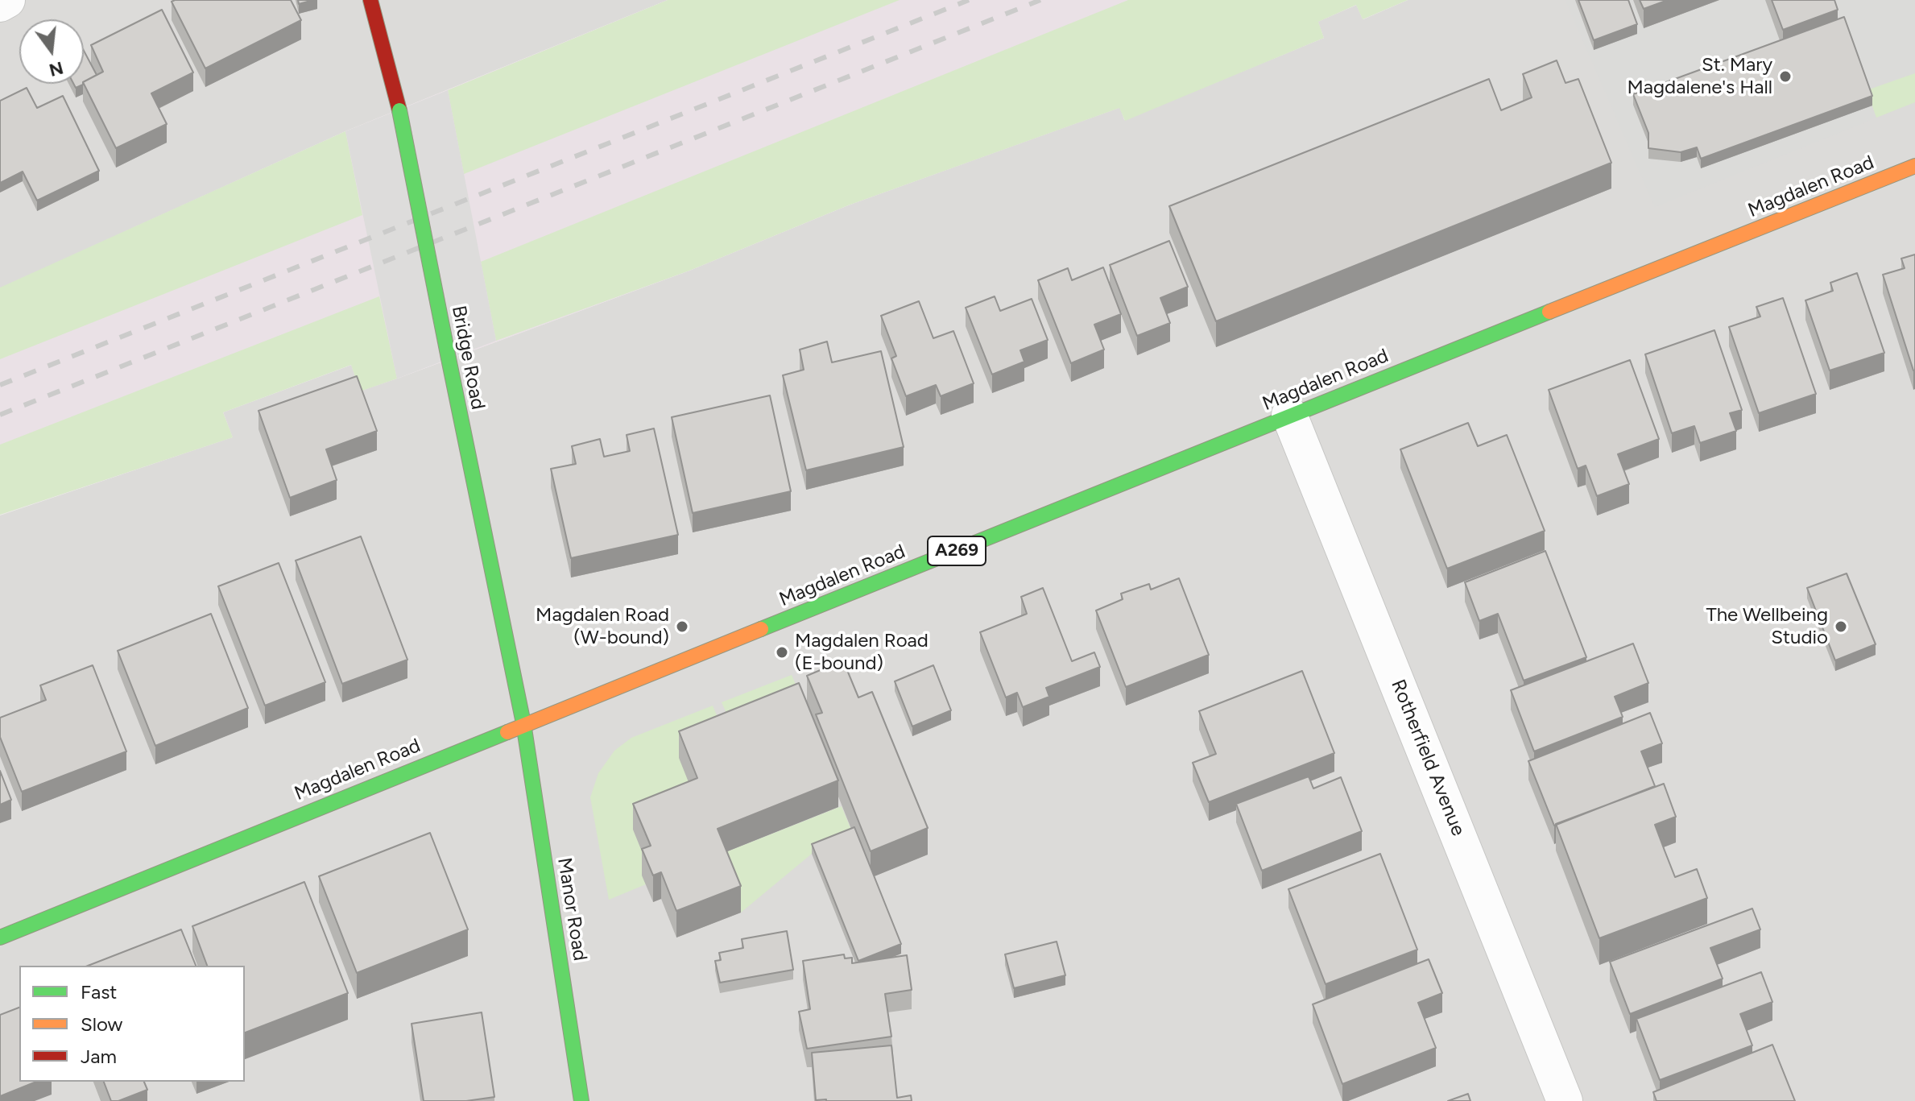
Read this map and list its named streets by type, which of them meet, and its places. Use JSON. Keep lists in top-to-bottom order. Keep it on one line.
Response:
{"streets":{"main road":["Magdalen Road","Bridge Road","A269","Manor Road"],"street":["Rotherfield Avenue"]},"crossings":[["Magdalen Road","Bridge Road"],["Magdalen Road","Rotherfield Avenue"],["Magdalen Road","Manor Road"],["Bridge Road","Manor Road"]],"places":["St. Mary Magdalene's Hall","Magdalen Road (W-bound)","The Wellbeing Studio","Magdalen Road (E-bound)"],"legend":["Fast","Slow","Jam"],"north":"bottom"}
